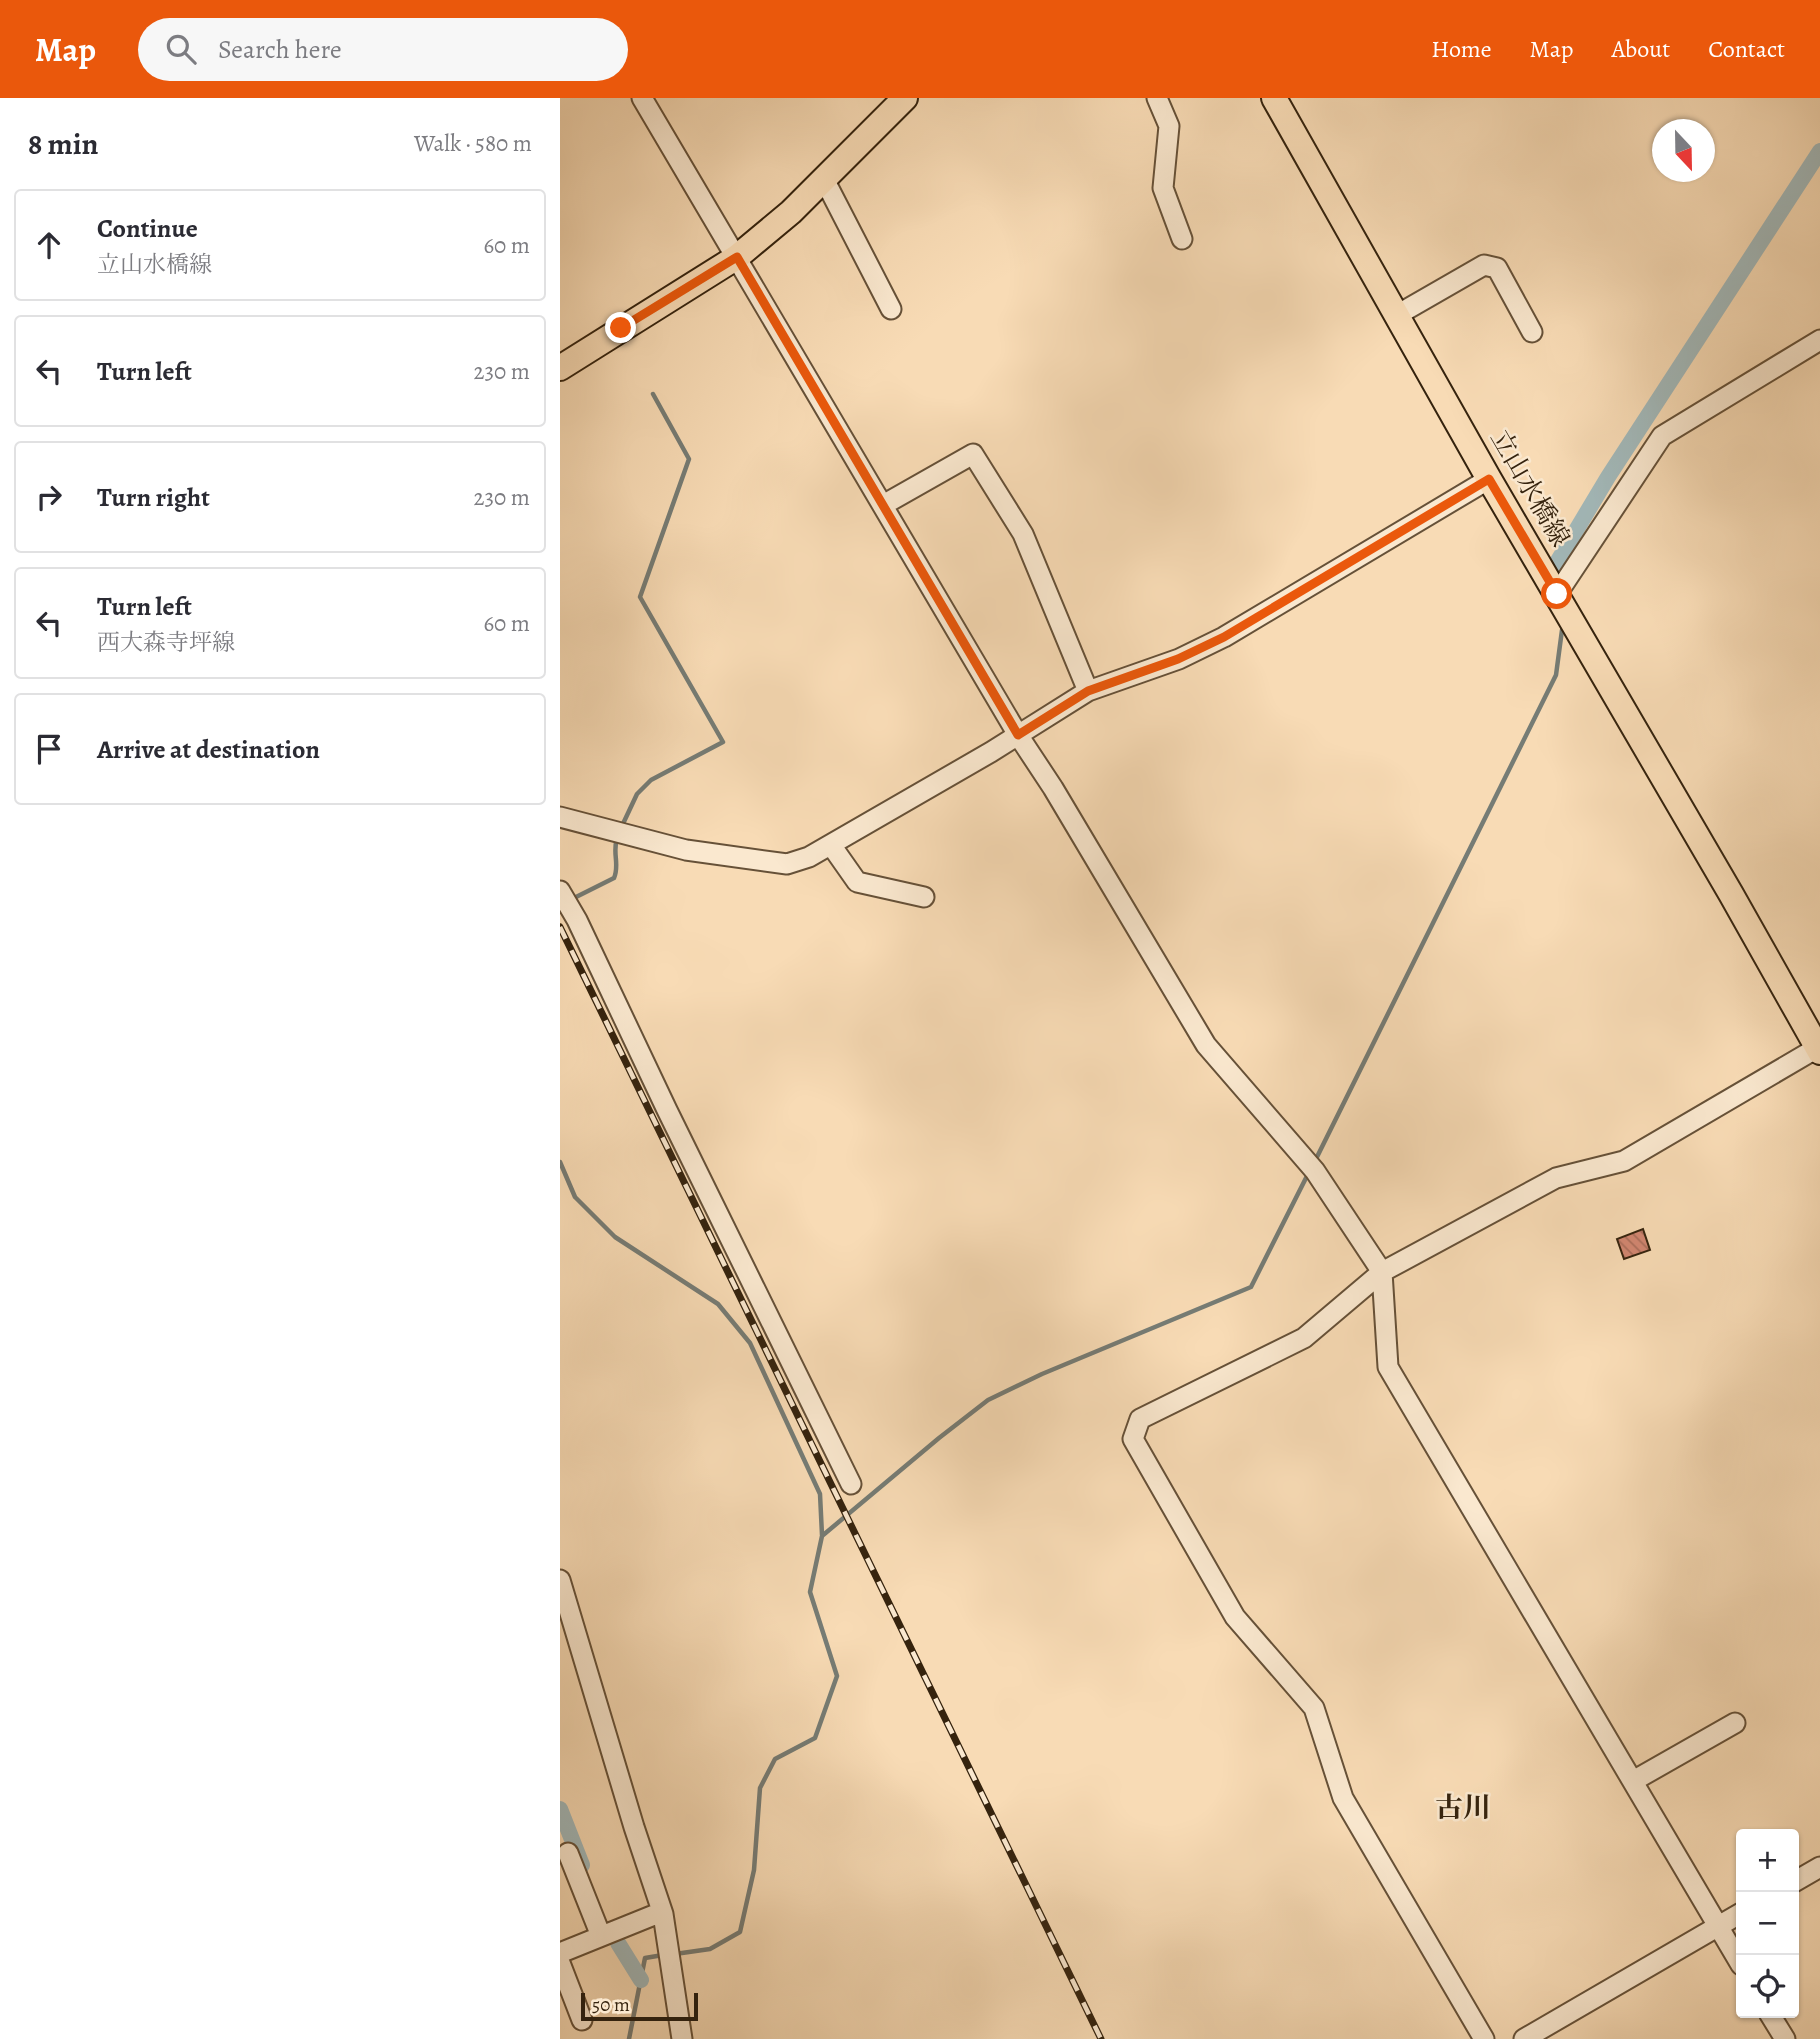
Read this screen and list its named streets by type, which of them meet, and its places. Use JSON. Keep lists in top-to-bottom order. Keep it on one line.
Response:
{"streets":{"main road":["立山水橋線"]},"districts":["古川"],"scale_bar":"50 m","north":"bottom","page":{"header":"Map","search":"Search here","nav":["Home","Map","About","Contact"],"heading":["8 min","Walk · 580 m"],"list":[["Continue","立山水橋線","60 m"],["Turn left","230 m"],["Turn right","230 m"],["Turn left","西大森寺坪線","60 m"],"Arrive at destination"],"map_buttons":["+","−"],"scale":"50 m"}}
